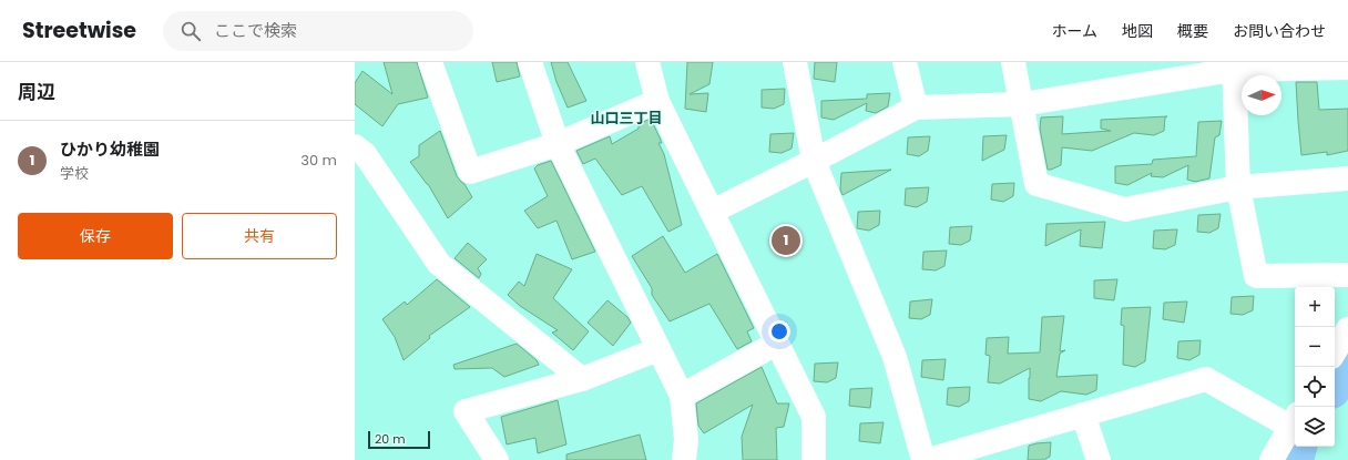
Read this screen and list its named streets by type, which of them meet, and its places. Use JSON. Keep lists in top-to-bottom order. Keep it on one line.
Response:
{"districts":["山口三丁目"],"scale_bar":"20 m","north":"right","page":{"header":"Streetwise","search":"ここで検索","nav":["ホーム","地図","概要","お問い合わせ"],"heading":"周辺","list":[{"mark":"1","name":"ひかり幼稚園","note":"学校","value":"30 m"}],"buttons":["保存","共有"],"pins":"1","map_buttons":["+","−"],"scale":"20 m"}}
